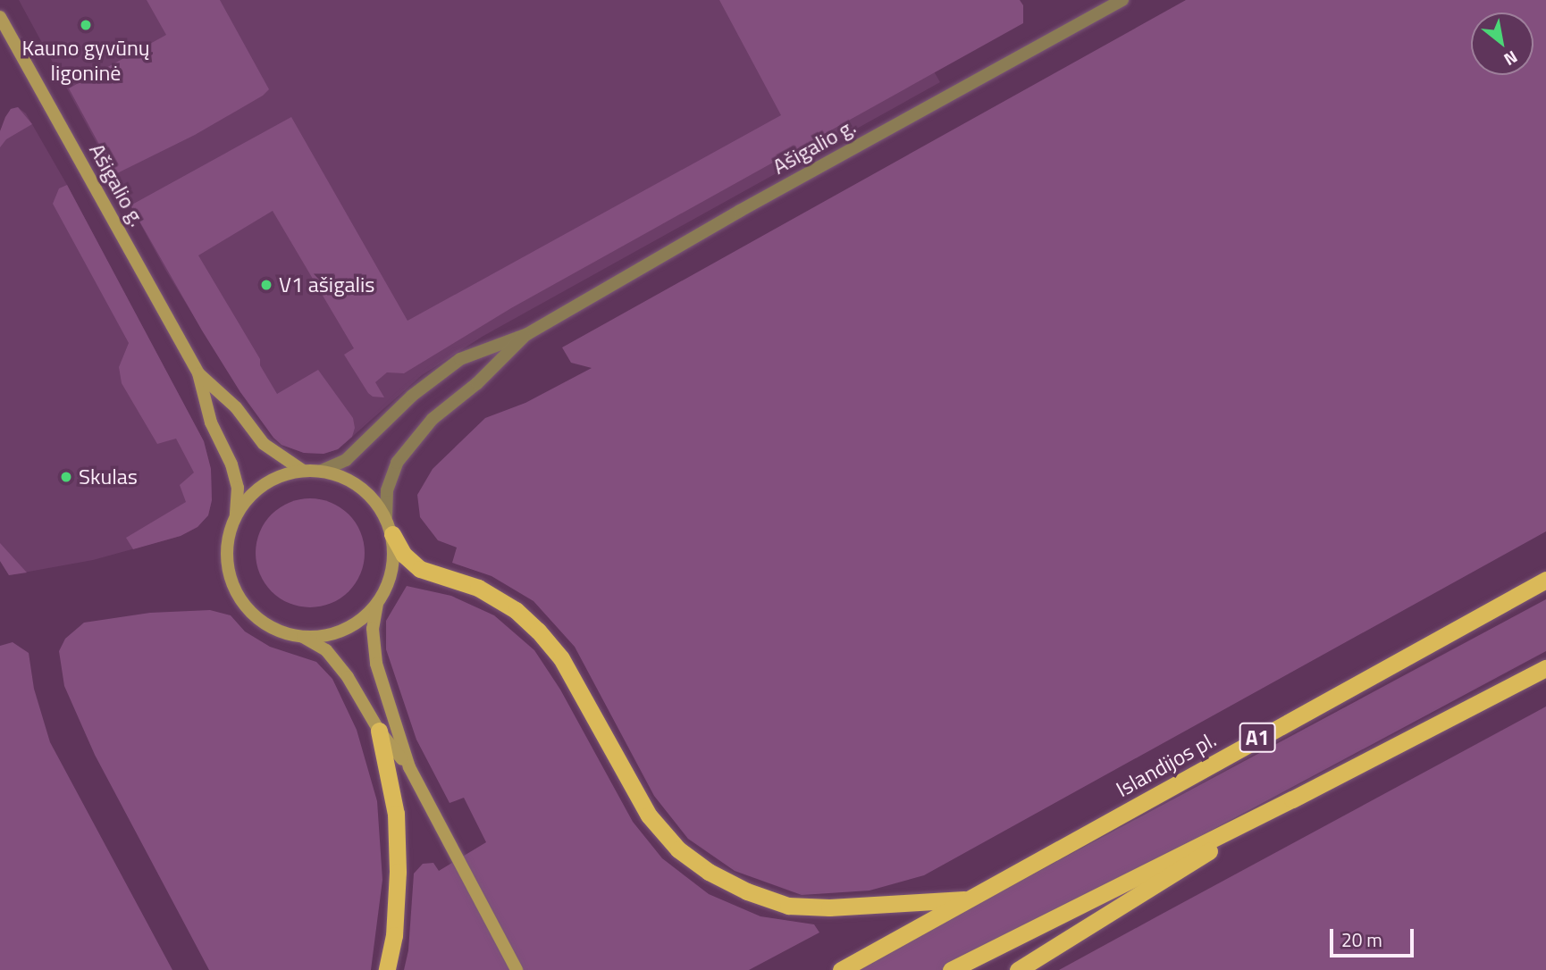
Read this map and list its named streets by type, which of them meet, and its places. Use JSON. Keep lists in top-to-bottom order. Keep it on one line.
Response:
{"streets":{"highway":["A1","Islandijos pl."],"main road":["Ašigalio g."]},"places":["Kauno gyvūnų ligoninė","V1 ašigalis","Skulas"],"scale_bar":"20 m","north":"bottom right"}
